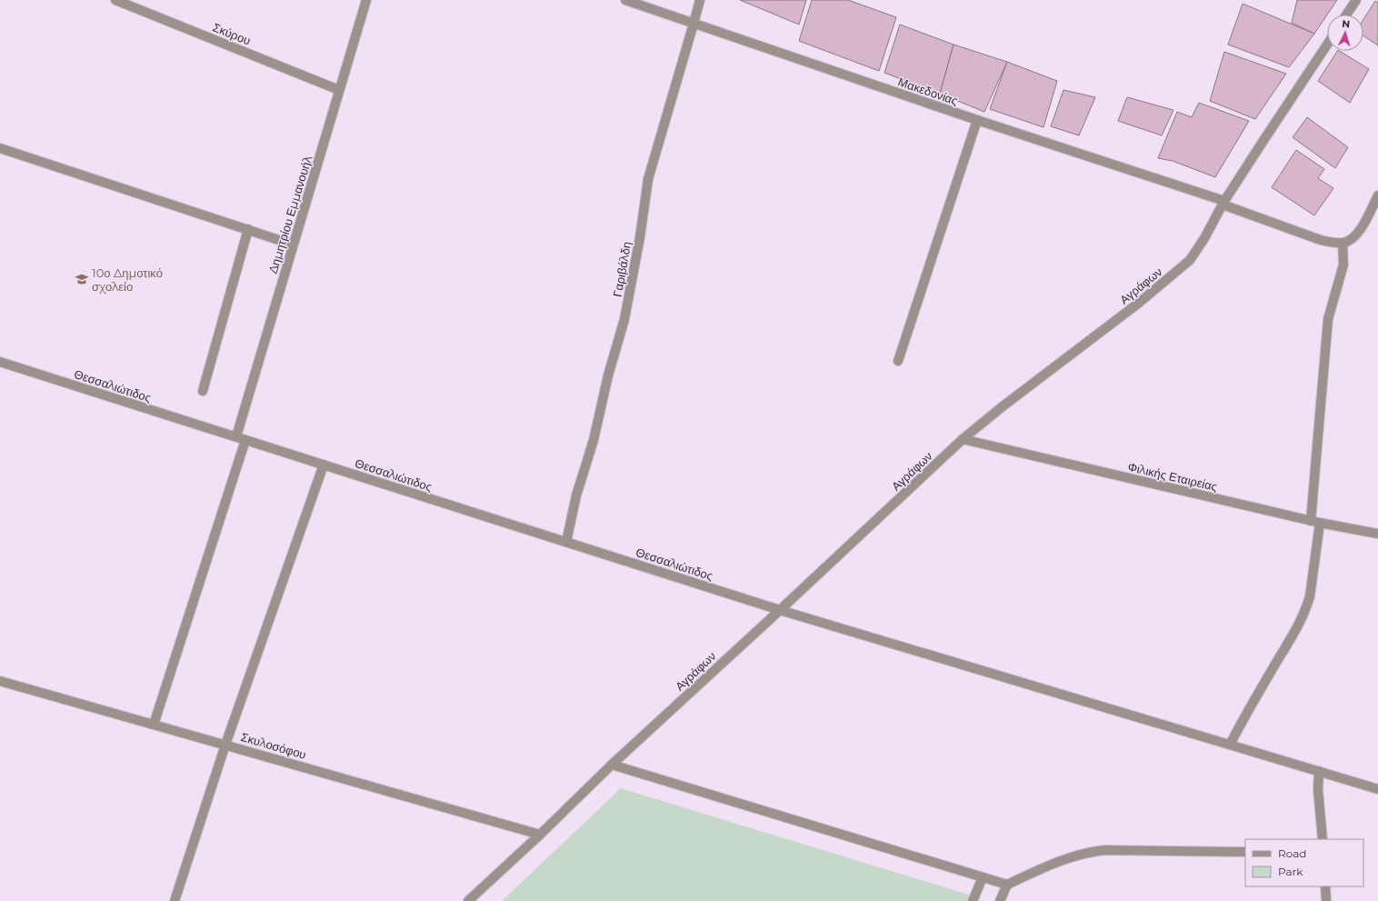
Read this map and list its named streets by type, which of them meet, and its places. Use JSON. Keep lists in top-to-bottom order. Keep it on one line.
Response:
{"streets":{"street":["Σκύρου","Μακεδονίας","Δημητρίου Εμμανουήλ","Γαριβάλδη","Αγράφων","Θεσσαλιώτιδος","Φιλικής Εταιρείας","Σκυλοσόφου"]},"crossings":[["Σκύρου","Δημητρίου Εμμανουήλ"],["Μακεδονίας","Γαριβάλδη"],["Μακεδονίας","Αγράφων"],["Δημητρίου Εμμανουήλ","Θεσσαλιώτιδος"],["Γαριβάλδη","Θεσσαλιώτιδος"],["Αγράφων","Θεσσαλιώτιδος"],["Αγράφων","Φιλικής Εταιρείας"],["Αγράφων","Σκυλοσόφου"]],"places":{"school or university":["10ο Δημοτικό σχολείο"]},"legend":["Road","Park"],"north":"top"}
